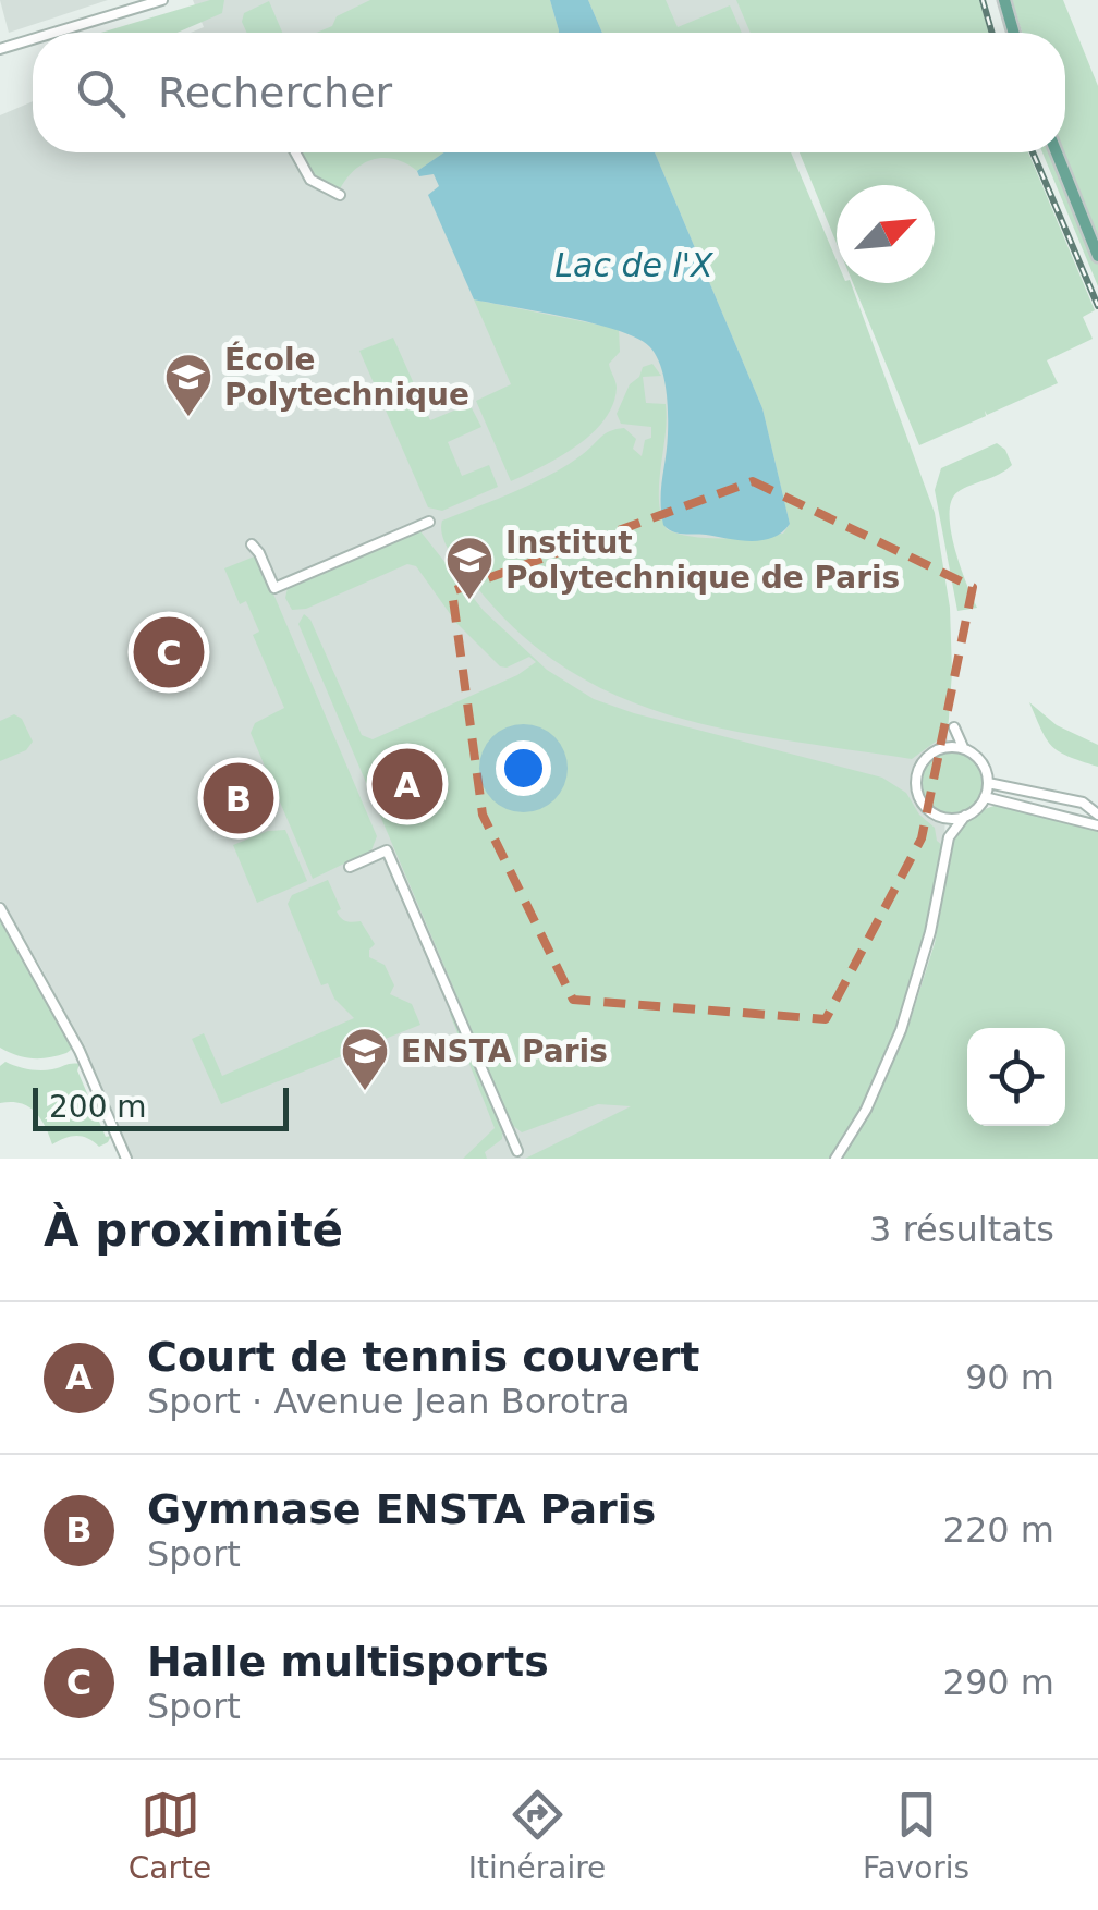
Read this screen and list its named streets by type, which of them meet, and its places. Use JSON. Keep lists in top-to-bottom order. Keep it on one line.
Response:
{"water":["Lac de l'X"],"places":{"school or university":["École Polytechnique","Institut Polytechnique de Paris","ENSTA Paris"]},"scale_bar":"200 m","north":"top right","page":{"search":"Rechercher","pins":["C","A","B"],"scale":"200 m","heading":["À proximité","3 résultats"],"list":[{"mark":"A","name":"Court de tennis couvert","note":"Sport · Avenue Jean Borotra","value":"90 m"},{"mark":"B","name":"Gymnase ENSTA Paris","note":"Sport","value":"220 m"},{"mark":"C","name":"Halle multisports","note":"Sport","value":"290 m"}],"nav":["Carte","Itinéraire","Favoris"]}}
